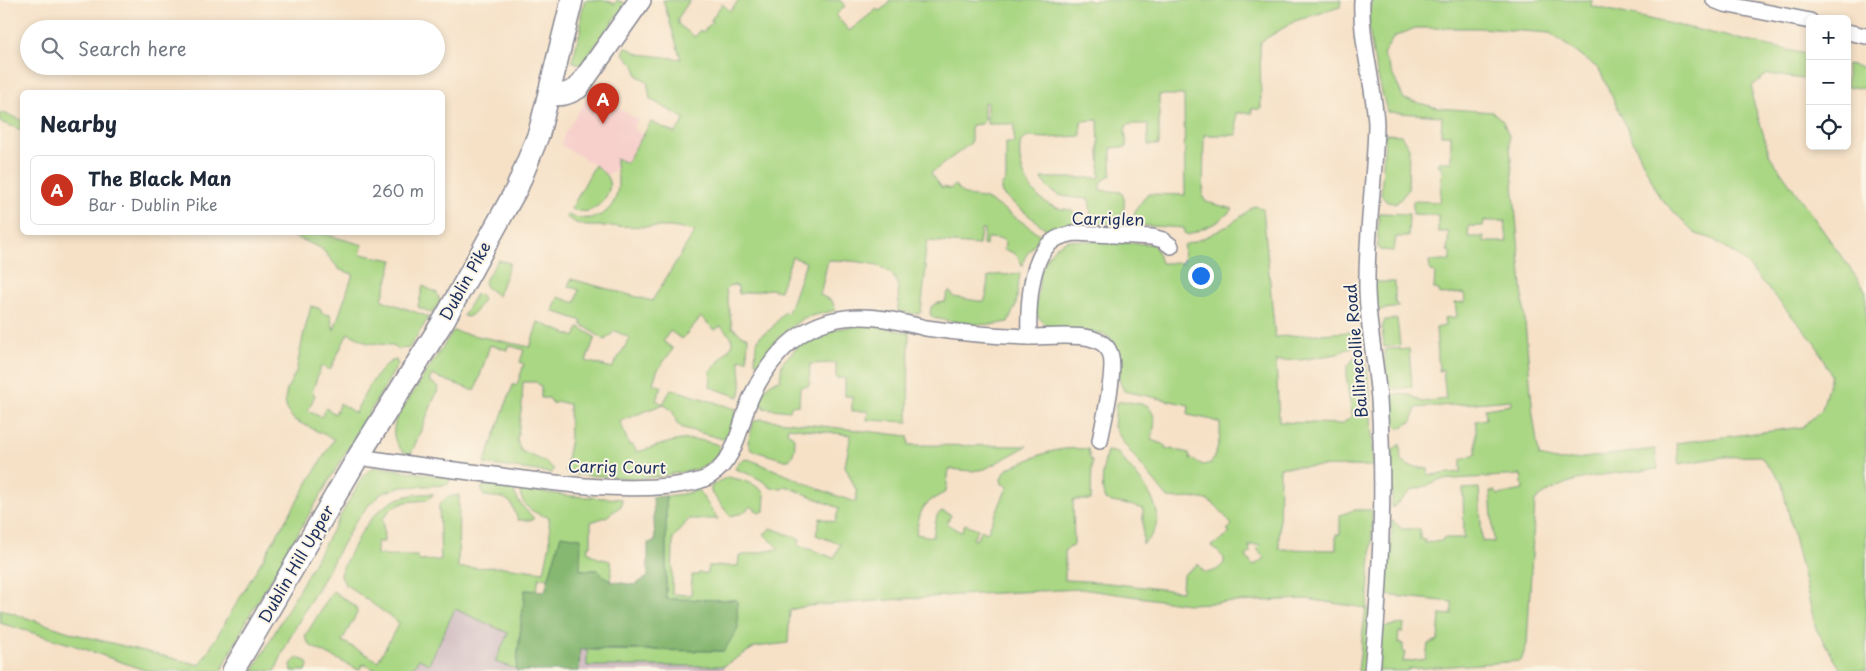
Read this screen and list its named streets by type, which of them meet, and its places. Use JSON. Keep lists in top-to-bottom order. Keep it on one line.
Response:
{"streets":{"street":["Carriglen","Dublin Pike","Ballinecollie Road","Carrig Court","Dublin Hill Upper"]},"crossings":[["Carriglen","Carrig Court"],["Dublin Pike","Carrig Court"],["Dublin Pike","Dublin Hill Upper"],["Carrig Court","Dublin Hill Upper"]],"page":{"map_buttons":["+","−"],"search":"Search here","pins":"A","heading":"Nearby","list":[{"mark":"A","name":"The Black Man","note":"Bar · Dublin Pike","value":"260 m"}]}}
